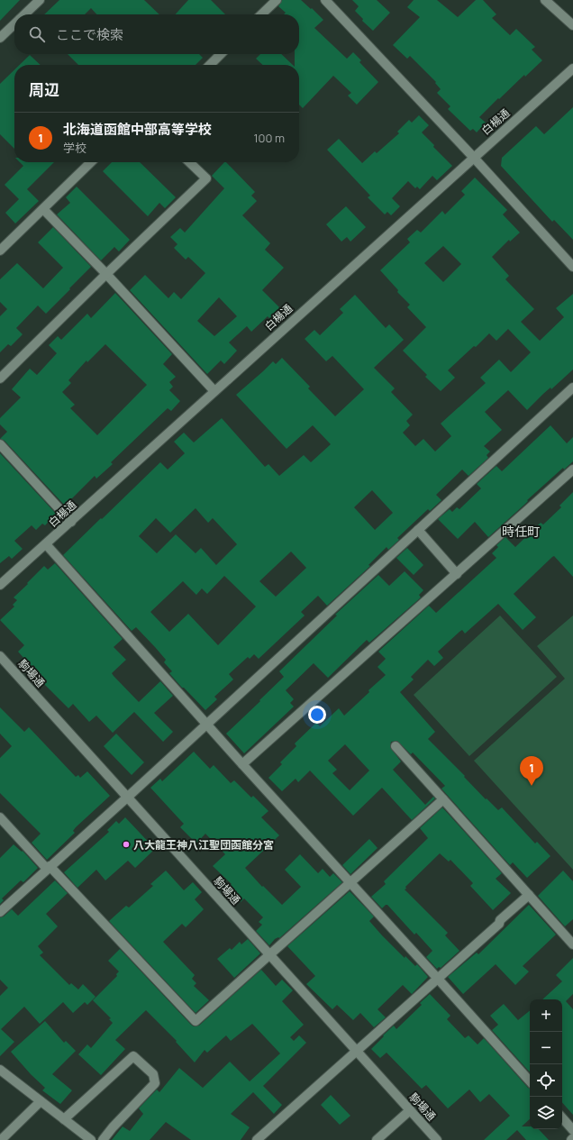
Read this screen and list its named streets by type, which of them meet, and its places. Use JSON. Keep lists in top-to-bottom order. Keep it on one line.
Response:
{"streets":{"street":["白楊通","駒場通"]},"districts":["時任町"],"places":["八大龍王神八江聖団函館分宮"],"page":{"search":"ここで検索","heading":"周辺","list":[{"mark":"1","name":"北海道函館中部高等学校","note":"学校","value":"100 m"}],"pins":"1","map_buttons":["+","−"]}}
